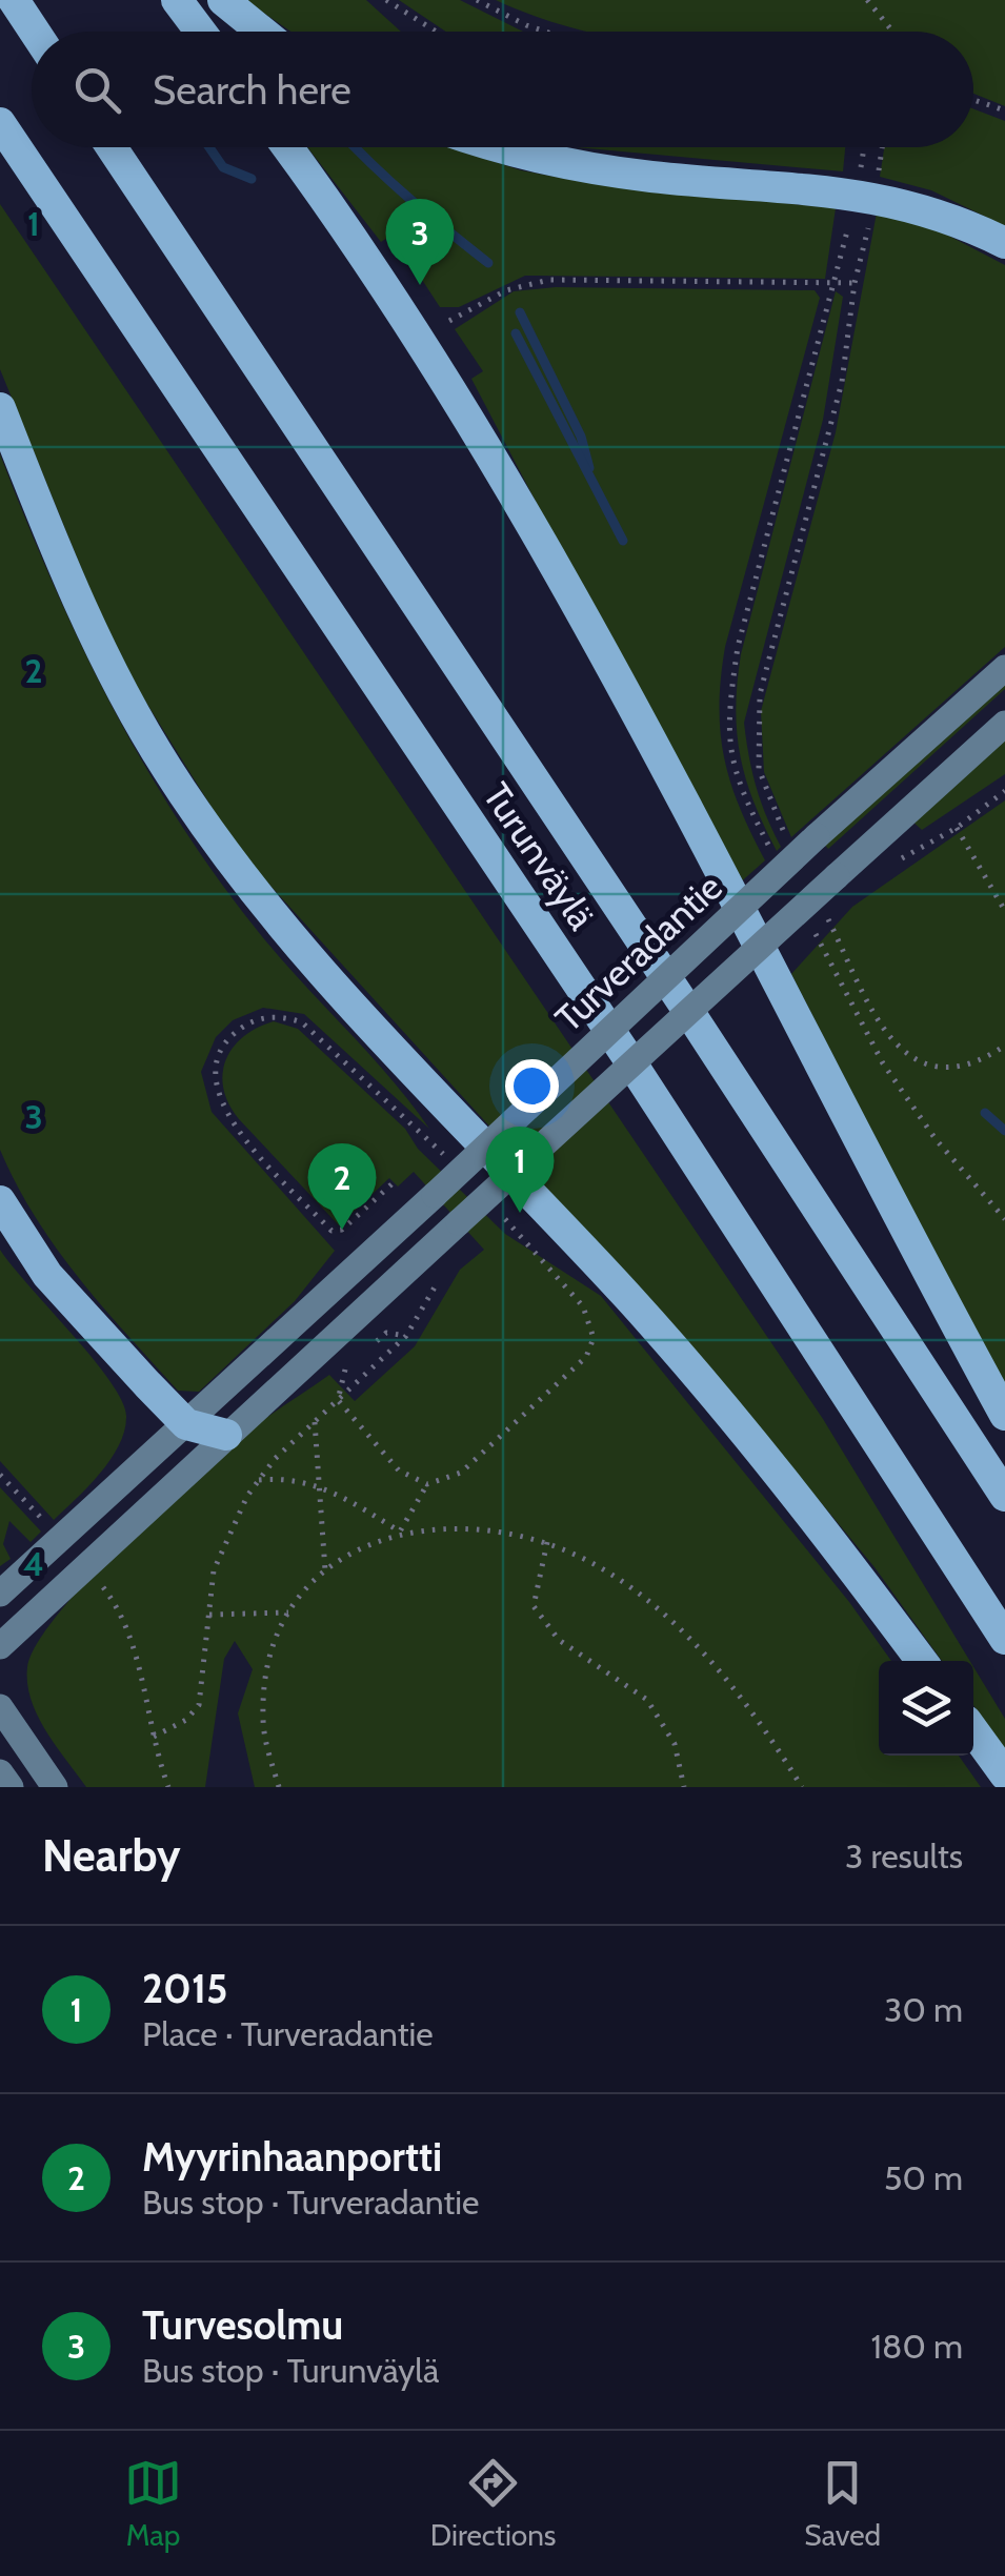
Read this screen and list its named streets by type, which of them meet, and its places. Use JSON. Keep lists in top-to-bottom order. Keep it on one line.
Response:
{"streets":{"highway":["Turunväylä"],"main road":["Turveradantie"]},"page":{"search":"Search here","pins":["3","1","2"],"heading":["Nearby","3 results"],"list":[{"mark":"1","name":"2015","note":"Place · Turveradantie","value":"30 m"},{"mark":"2","name":"Myyrinhaanportti","note":"Bus stop · Turveradantie","value":"50 m"},{"mark":"3","name":"Turvesolmu","note":"Bus stop · Turunväylä","value":"180 m"}],"nav":["Map","Directions","Saved"]},"grid":{"rows":["1","2","3","4"]}}
